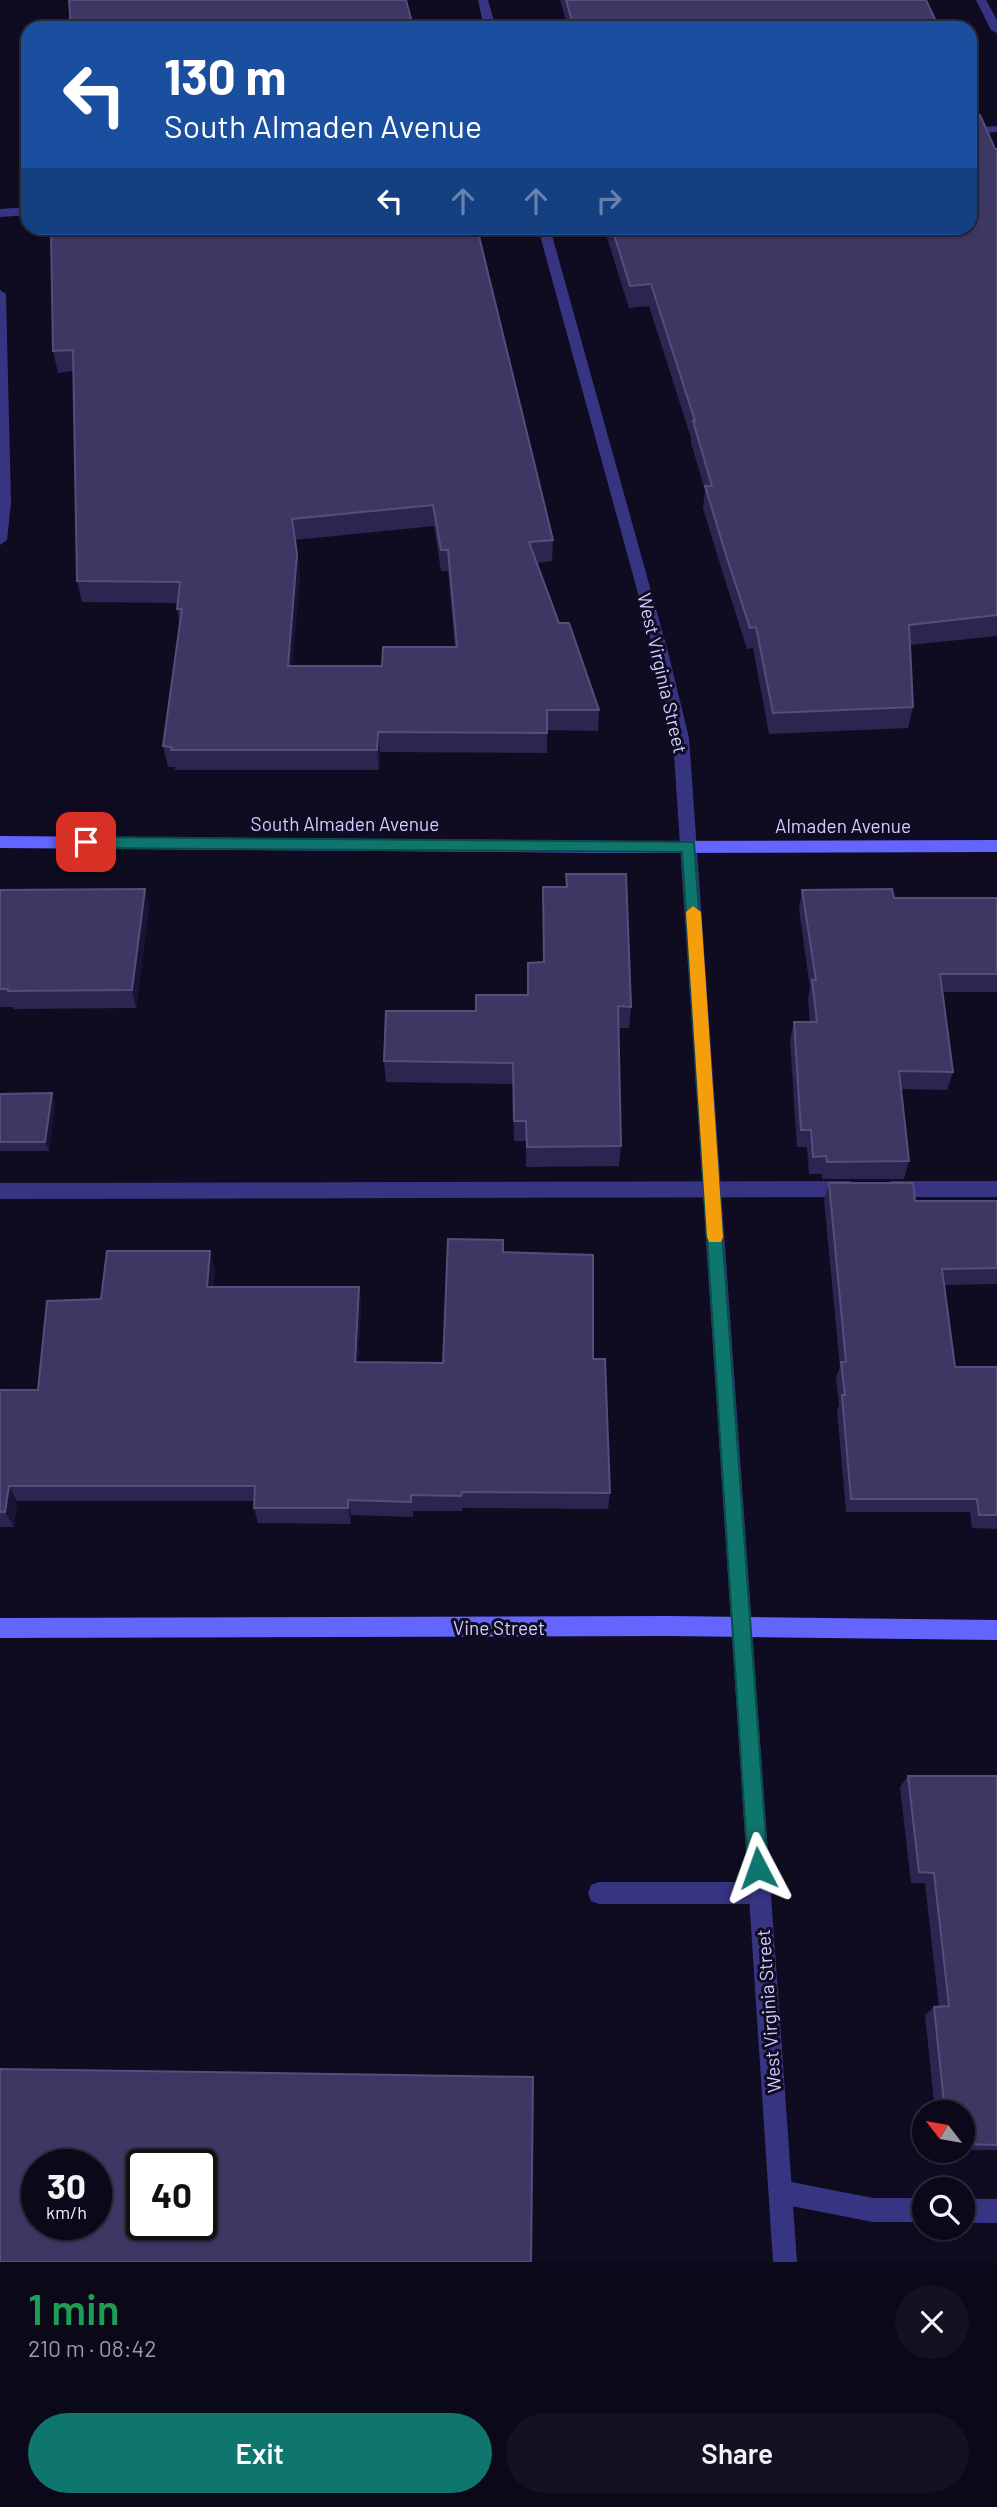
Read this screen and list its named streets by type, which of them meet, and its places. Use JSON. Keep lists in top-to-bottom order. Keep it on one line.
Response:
{"streets":{"main road":["South Almaden Avenue","Almaden Avenue","Vine Street"],"street":["West Virginia Street"]},"crossings":[["West Virginia Street","South Almaden Avenue"],["West Virginia Street","Almaden Avenue"],["West Virginia Street","Vine Street"],["South Almaden Avenue","Almaden Avenue"]],"north":"top left","page":{"turn":["130 m","South Almaden Avenue"],"speed":"30 km/h","limit":"40","heading":["1 min","210 m · 08:42"],"buttons":["Exit","Share"]}}
